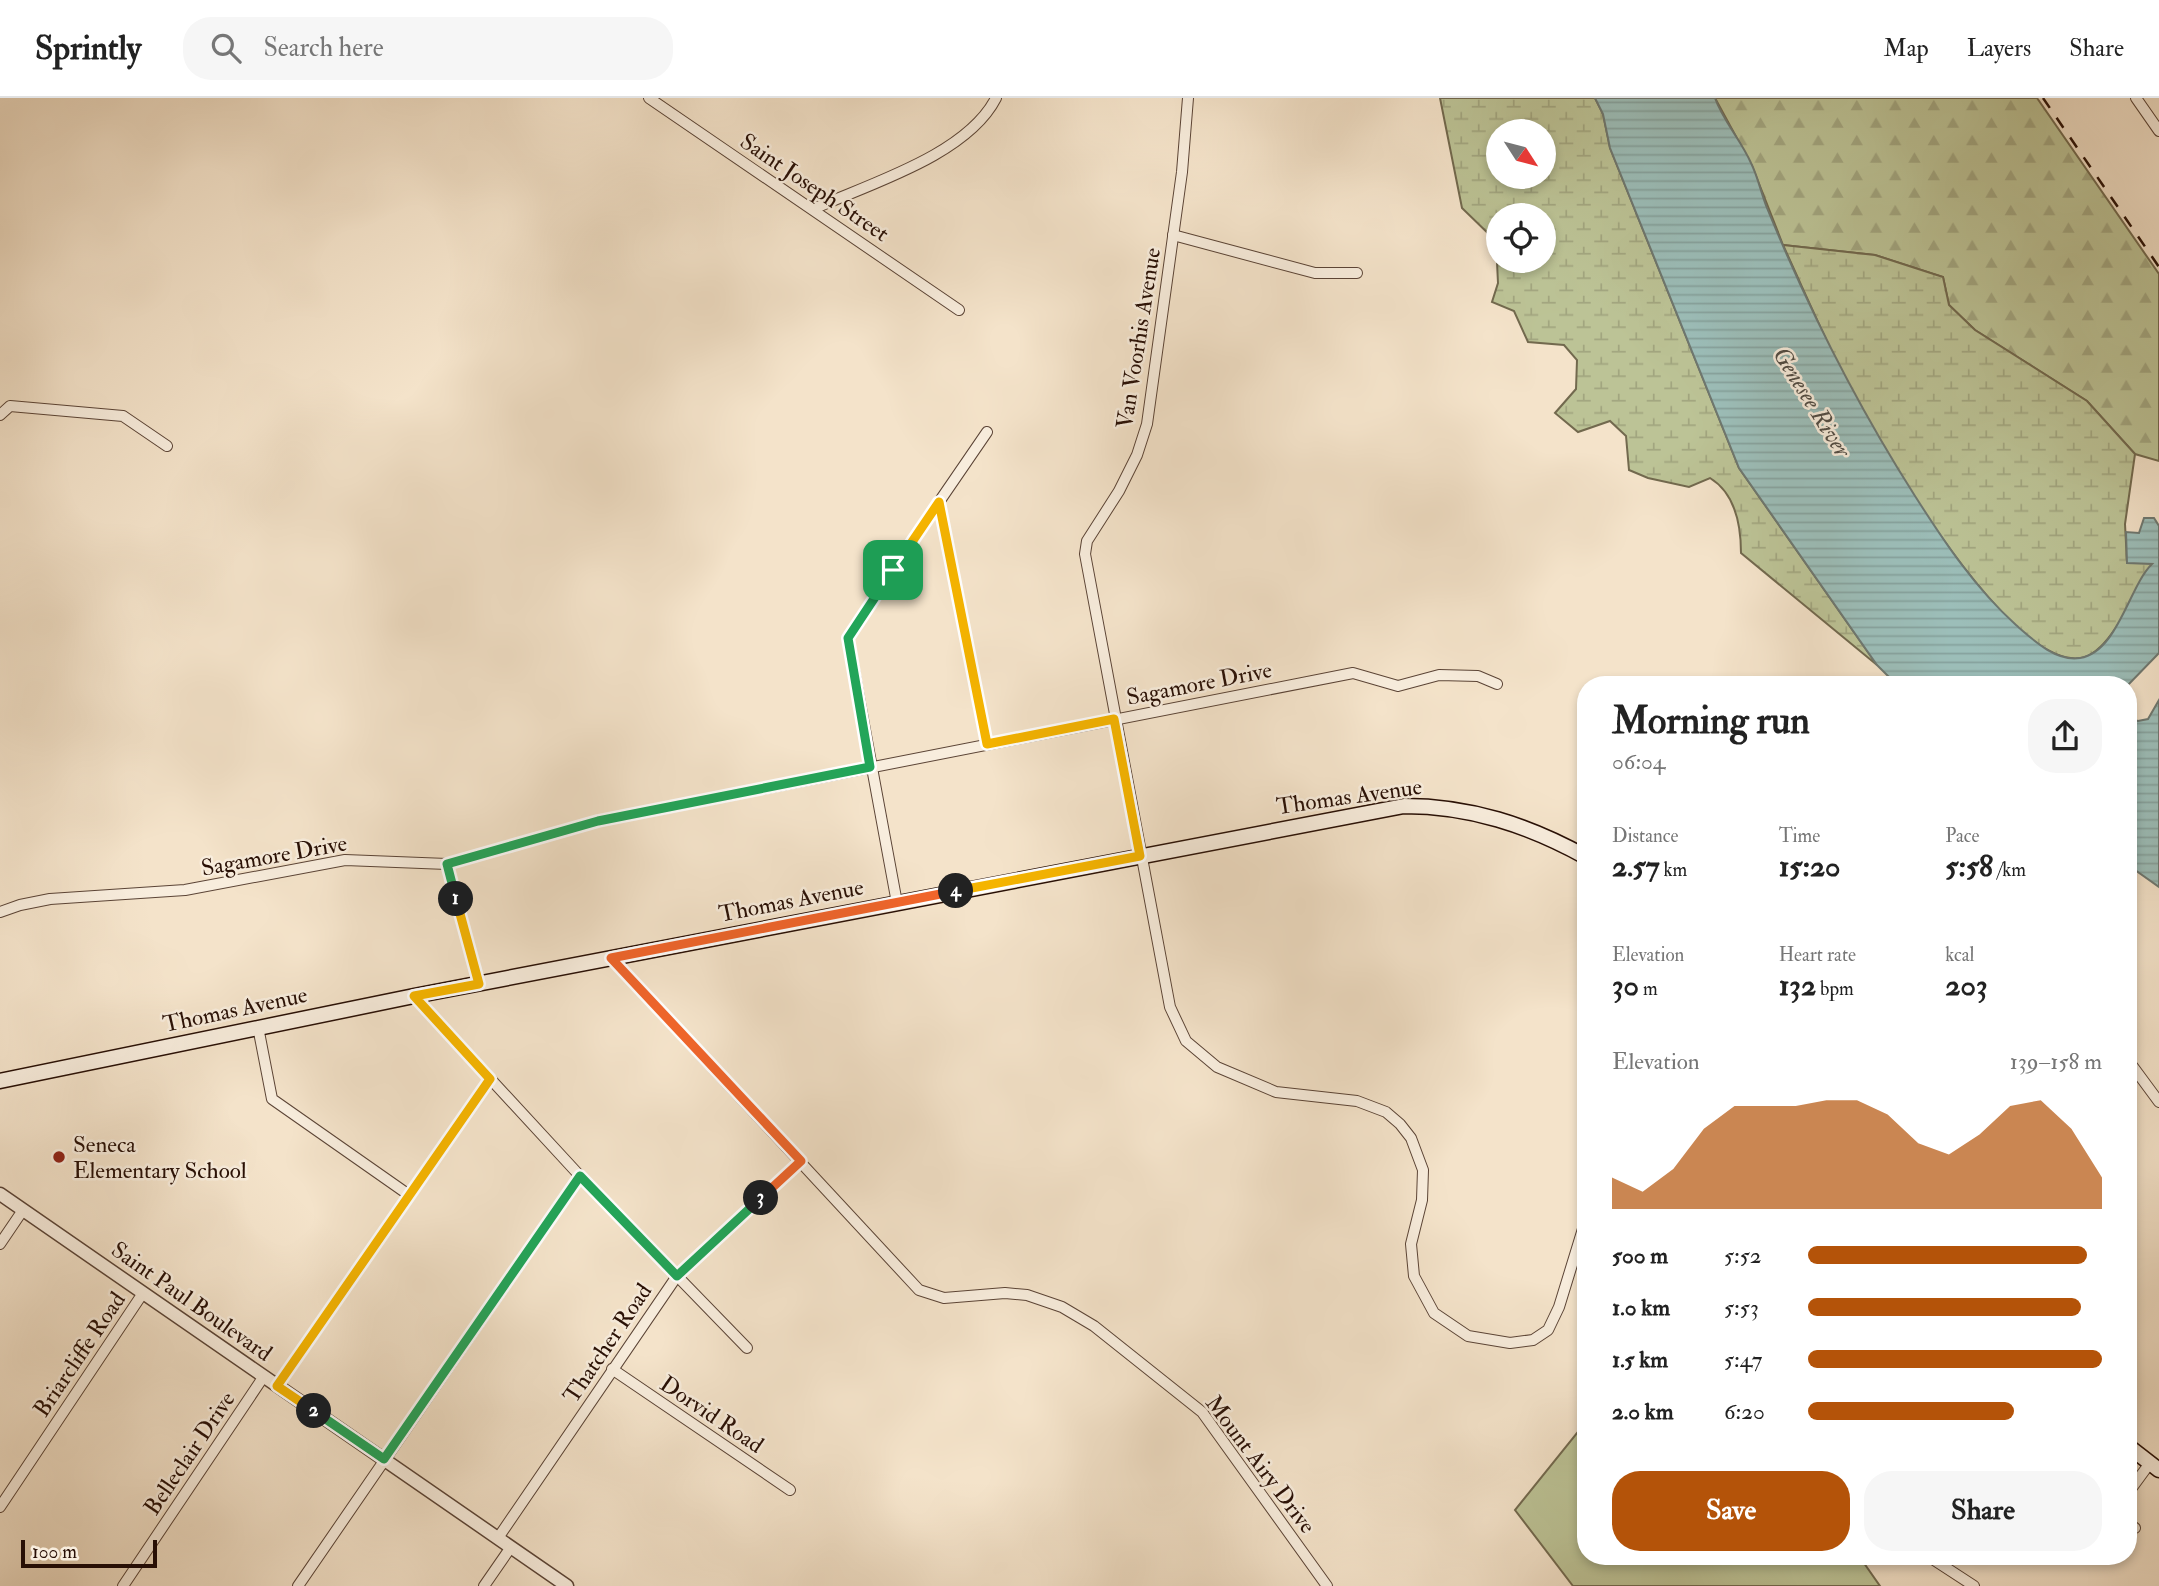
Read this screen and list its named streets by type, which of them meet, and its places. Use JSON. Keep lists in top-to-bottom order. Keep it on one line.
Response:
{"streets":{"main road":["Thomas Avenue"],"street":["Saint Joseph Street","Van Voorhis Avenue","Sagamore Drive","Saint Paul Boulevard","Thatcher Road","Briarcliffe Road","Dorvid Road","Belleclair Drive","Mount Airy Drive"]},"crossings":[["Van Voorhis Avenue","Sagamore Drive"],["Van Voorhis Avenue","Thomas Avenue"],["Thomas Avenue","Mount Airy Drive"],["Saint Paul Boulevard","Thatcher Road"],["Saint Paul Boulevard","Briarcliffe Road"],["Saint Paul Boulevard","Belleclair Drive"],["Thatcher Road","Dorvid Road"],["Thatcher Road","Mount Airy Drive"]],"water":["Genesee River"],"places":["Seneca Elementary School"],"scale_bar":"100 m","north":"bottom right","page":{"header":"Sprintly","search":"Search here","nav":["Map","Layers","Share"],"heading":["Morning run","06:04"],"stats":[["Distance","2.57 km"],["Time","15:20"],["Pace","5:58 /km"],["Elevation","30 m"],["Heart rate","132 bpm"],["kcal","203"]],"pins":["4","1","3","2"],"chart":["Elevation","139–158 m"],"list":[{"name":"500 m","note":"5:52"},{"name":"1.0 km","note":"5:53"},{"name":"1.5 km","note":"5:47"},{"name":"2.0 km","note":"6:20"}],"buttons":["Save","Share"],"scale":"100 m"}}
